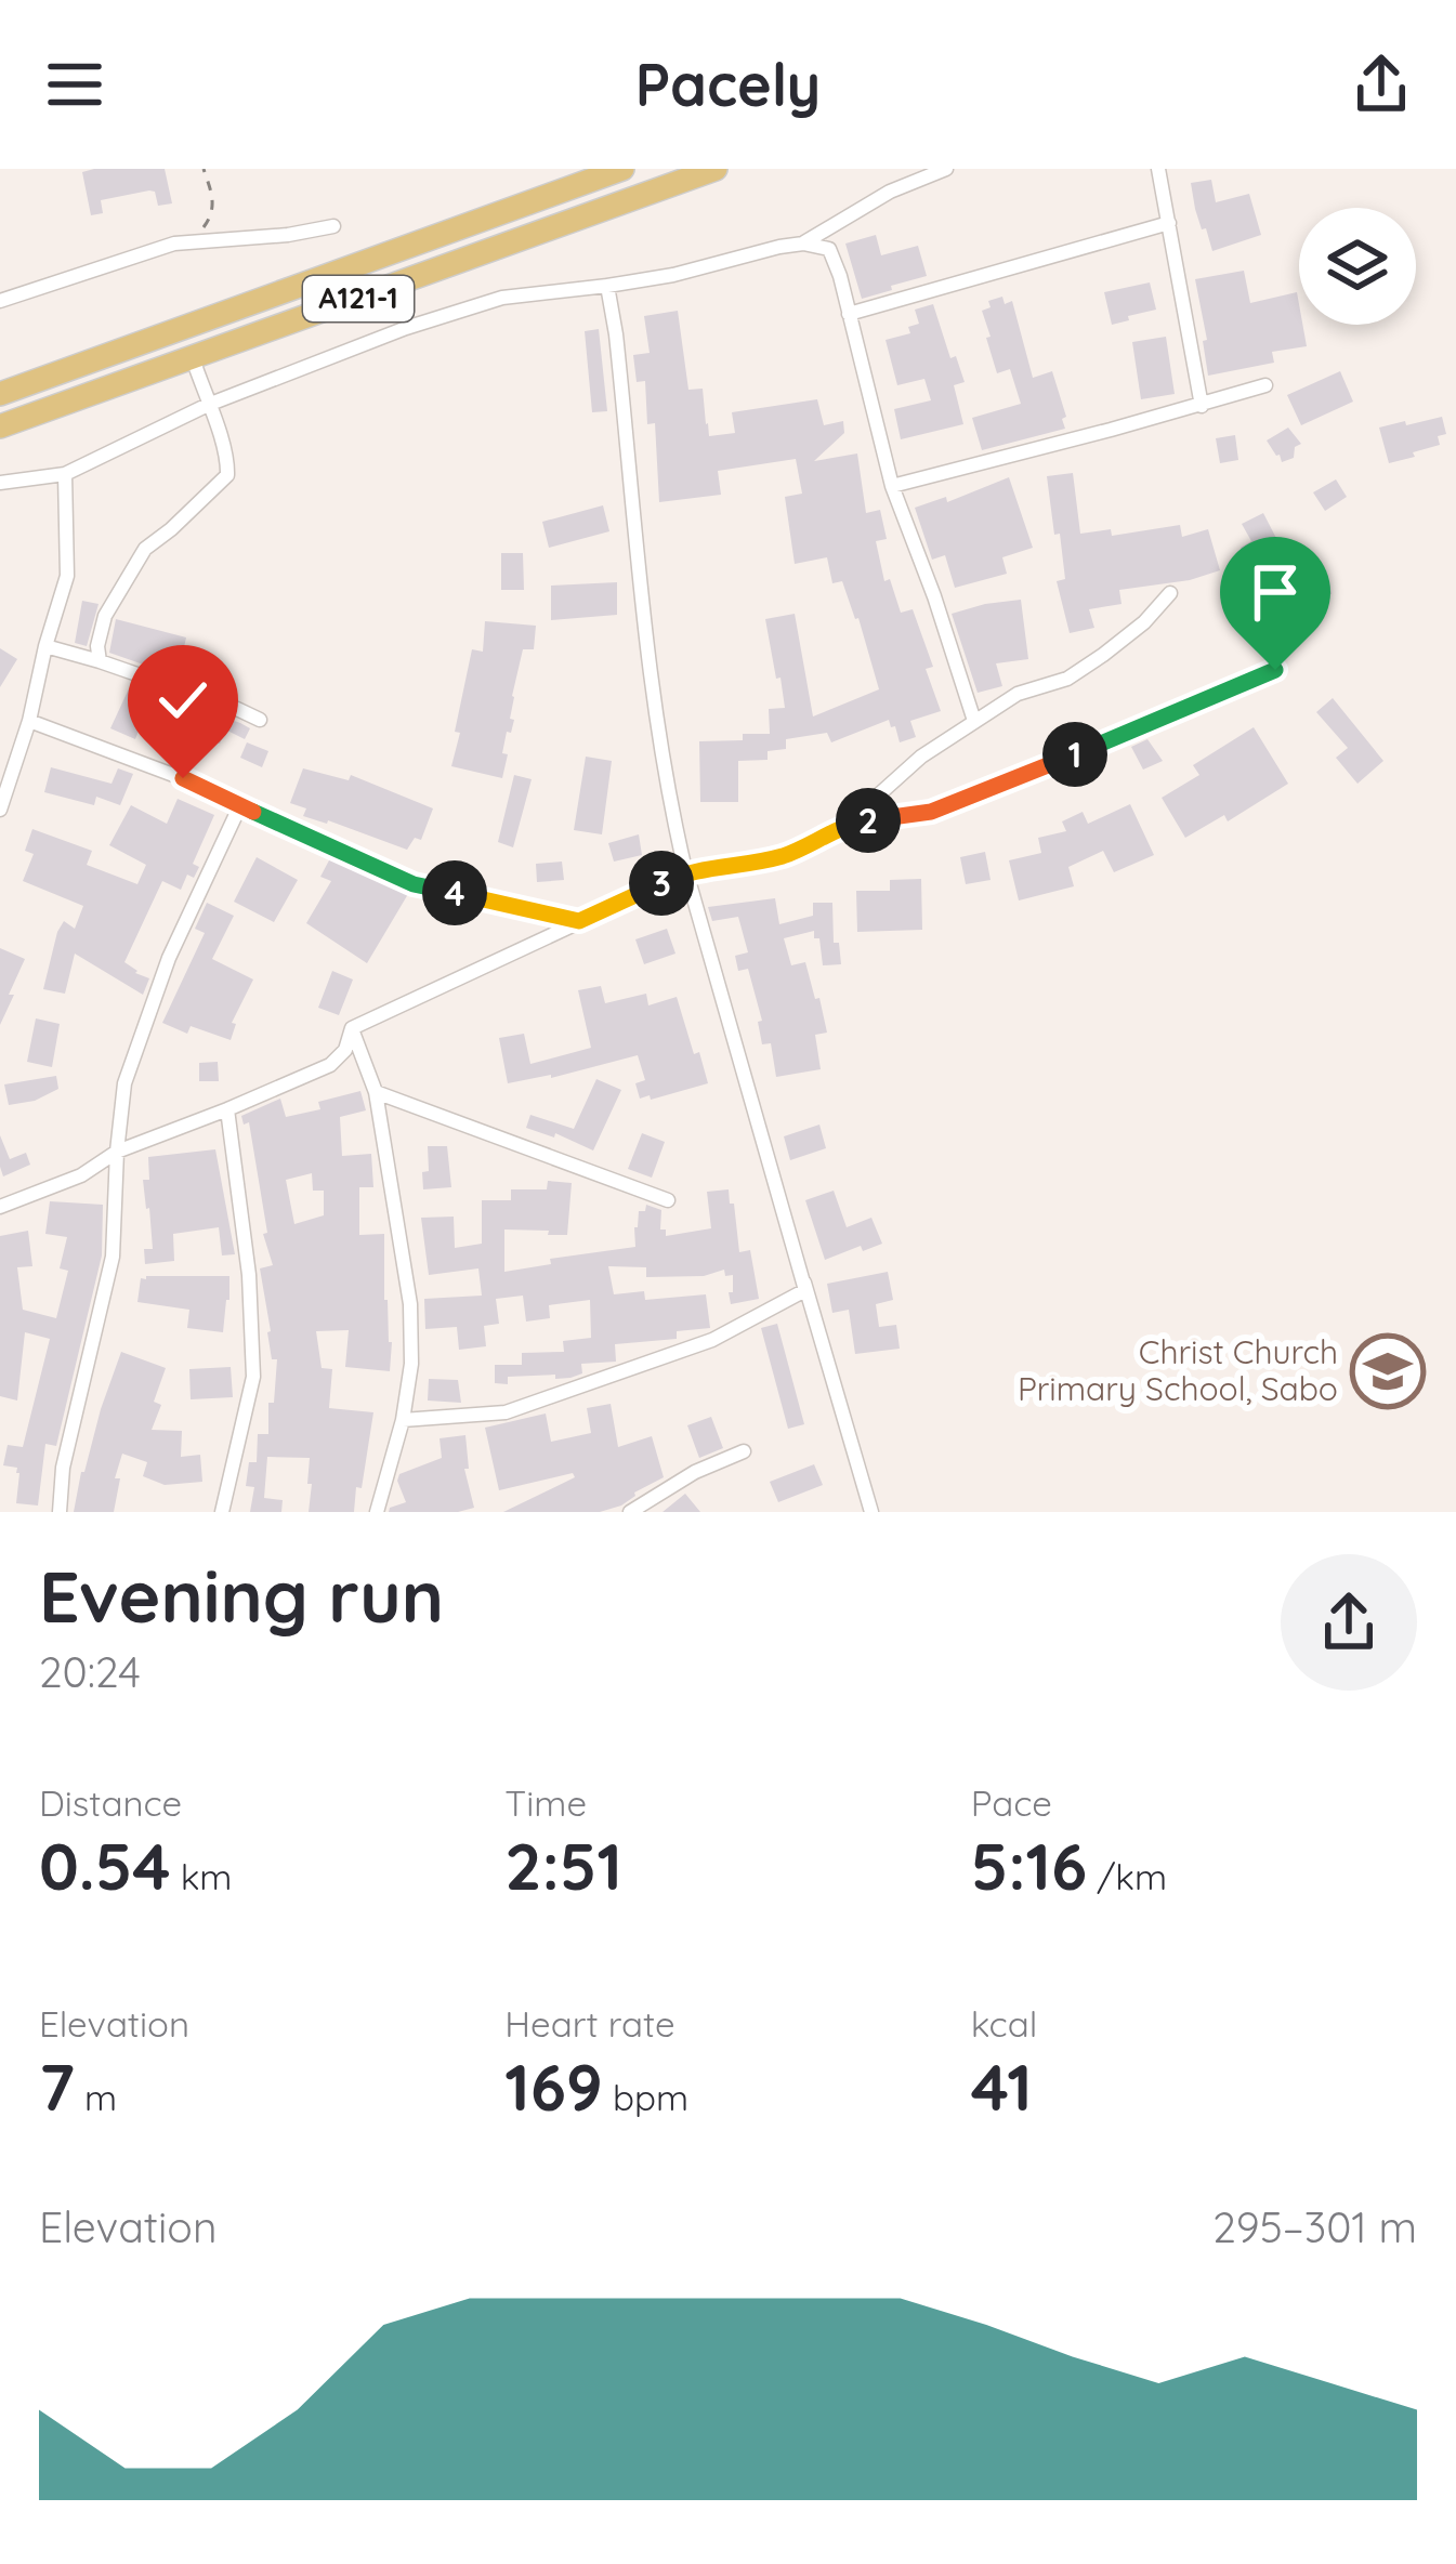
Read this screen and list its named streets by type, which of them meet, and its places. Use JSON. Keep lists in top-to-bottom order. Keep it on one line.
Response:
{"streets":{"highway":["A121-1"]},"places":{"school or university":["Christ Church Primary School, Sabo"]},"page":{"header":"Pacely","pins":["1","2","3","4"],"heading":["Evening run","20:24"],"stats":[["Distance","0.54 km"],["Time","2:51"],["Pace","5:16 /km"],["Elevation","7 m"],["Heart rate","169 bpm"],["kcal","41"]],"chart":["Elevation","295–301 m"]}}
